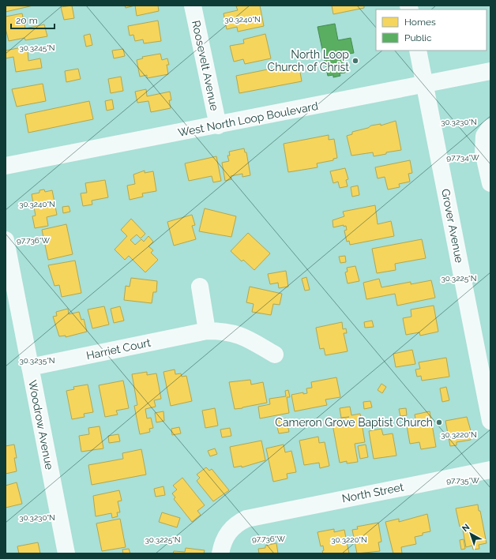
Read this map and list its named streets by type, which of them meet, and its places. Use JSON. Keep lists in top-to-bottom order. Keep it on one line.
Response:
{"streets":{"street":["Roosevelt Avenue","West North Loop Boulevard","Grover Avenue","Harriet Court","Woodrow Avenue","North Street"]},"crossings":[["Roosevelt Avenue","West North Loop Boulevard"],["West North Loop Boulevard","Grover Avenue"],["Harriet Court","Woodrow Avenue"]],"places":["North Loop Church of Christ","Cameron Grove Baptist Church"],"legend":["Homes","Public"],"scale_bar":"20 m","north":"top left","coordinates":["30.3240°N","30.3245°N","30.3230°N","97.734°W","97.736°W","30.3225°N","30.3235°N","30.3220°N","97.735°W"]}
